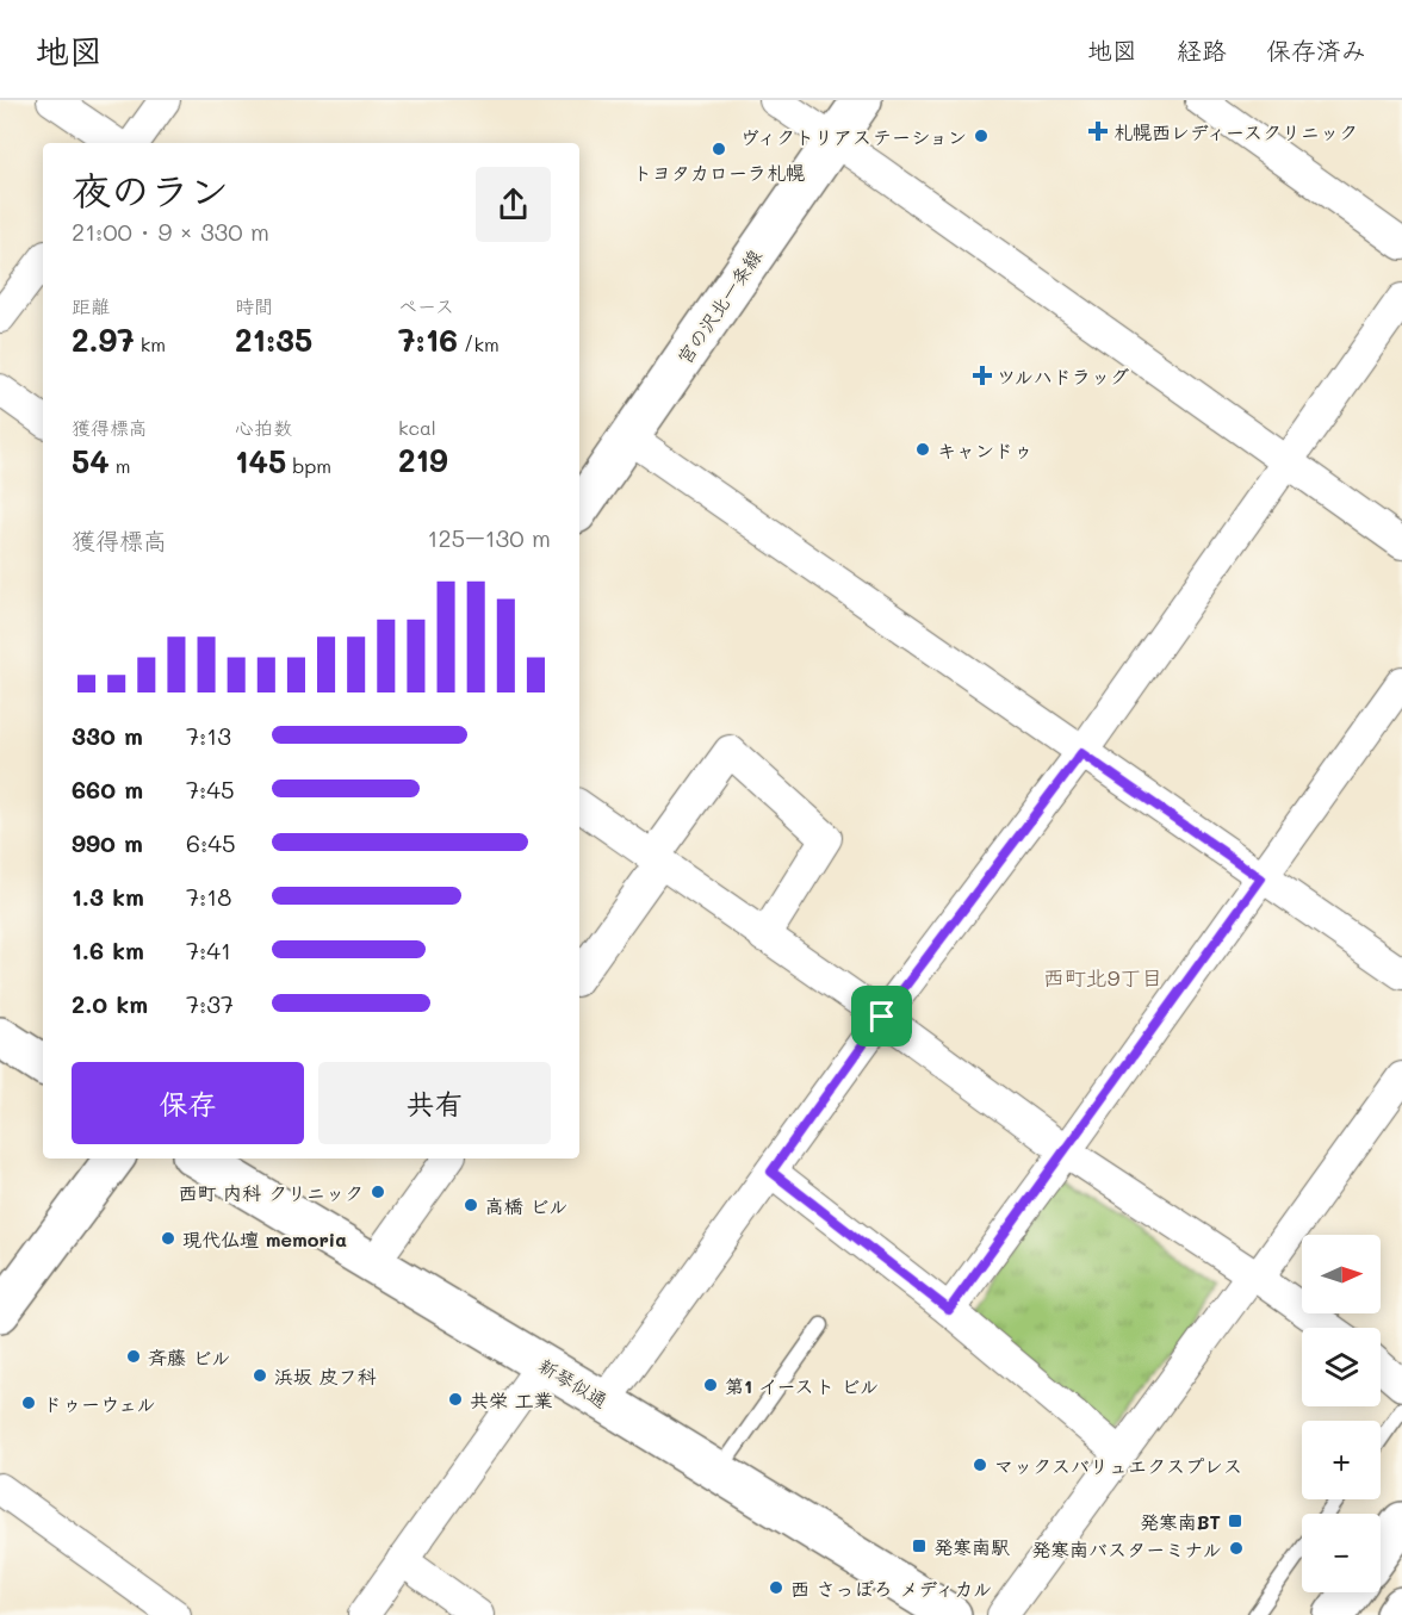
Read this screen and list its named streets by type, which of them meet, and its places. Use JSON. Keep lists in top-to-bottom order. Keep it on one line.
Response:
{"streets":{"street":["宮の沢北一条線","新琴似通"]},"districts":["西町北9丁目"],"places":{"health":["札幌西レディースクリニック","ツルハドラッグ"],"other":["ヴィクトリアステーション","トヨタカローラ札幌","キャンドゥ","西町 内科 クリニック","高橋 ビル","現代仏壇 memoria","斉藤 ビル","浜坂 皮フ科","第1 イースト ビル","共栄 工業","ドゥーウェル","マックスバリュエクスプレス","発寒南バスターミナル","西 さっぽろ メディカル"],"transit":["発寒南BT","発寒南駅"]},"north":"right","page":{"header":"地図","nav":["地図","経路","保存済み"],"heading":["夜のラン","21:00 · 9 × 330 m"],"stats":[["距離","2.97 km"],["時間","21:35"],["ペース","7:16 /km"],["獲得標高","54 m"],["心拍数","145 bpm"],["kcal","219"]],"chart":["獲得標高","125–130 m"],"list":[{"name":"330 m","note":"7:13"},{"name":"660 m","note":"7:45"},{"name":"990 m","note":"6:45"},{"name":"1.3 km","note":"7:18"},{"name":"1.6 km","note":"7:41"},{"name":"2.0 km","note":"7:37"}],"buttons":["保存","共有"],"map_buttons":["+","−"]}}
